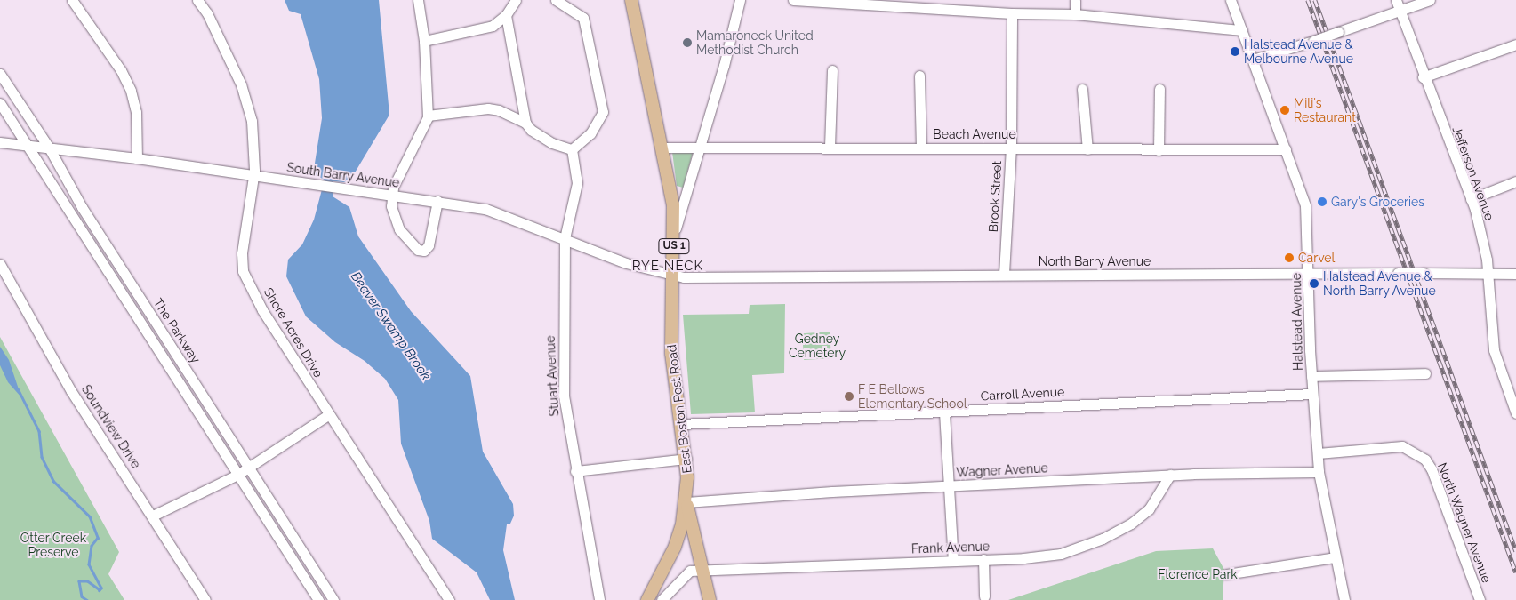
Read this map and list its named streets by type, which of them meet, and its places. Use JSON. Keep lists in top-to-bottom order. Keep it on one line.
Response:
{"streets":{"main road":["US 1","East Boston Post Road"],"street":["Beach Avenue","Jefferson Avenue","South Barry Avenue","Brook Street","North Barry Avenue","Halstead Avenue","The Parkway","Shore Acres Drive","Stuart Avenue","Carroll Avenue","Soundview Drive","Wagner Avenue","North Wagner Avenue","Frank Avenue"]},"crossings":[["Beach Avenue","Brook Street"],["Beach Avenue","Halstead Avenue"],["Beach Avenue","East Boston Post Road"],["Jefferson Avenue","North Barry Avenue"],["South Barry Avenue","North Barry Avenue"],["South Barry Avenue","The Parkway"],["South Barry Avenue","Shore Acres Drive"],["South Barry Avenue","Stuart Avenue"],["South Barry Avenue","East Boston Post Road"],["Brook Street","North Barry Avenue"],["North Barry Avenue","Halstead Avenue"],["North Barry Avenue","East Boston Post Road"],["Halstead Avenue","Carroll Avenue"],["Halstead Avenue","Wagner Avenue"],["Halstead Avenue","North Wagner Avenue"],["Carroll Avenue","East Boston Post Road"],["East Boston Post Road","Wagner Avenue"],["Wagner Avenue","Frank Avenue"]],"districts":["RYE NECK"],"water":["Beaver Swamp Brook"],"parks":["Gedney Cemetery","Otter Creek Preserve","Florence Park"],"places":["Mamaroneck United Methodist Church","Halstead Avenue & Melbourne Avenue","Mili's Restaurant","Gary's Groceries","Carvel","Halstead Avenue & North Barry Avenue","F E Bellows Elementary School"]}
